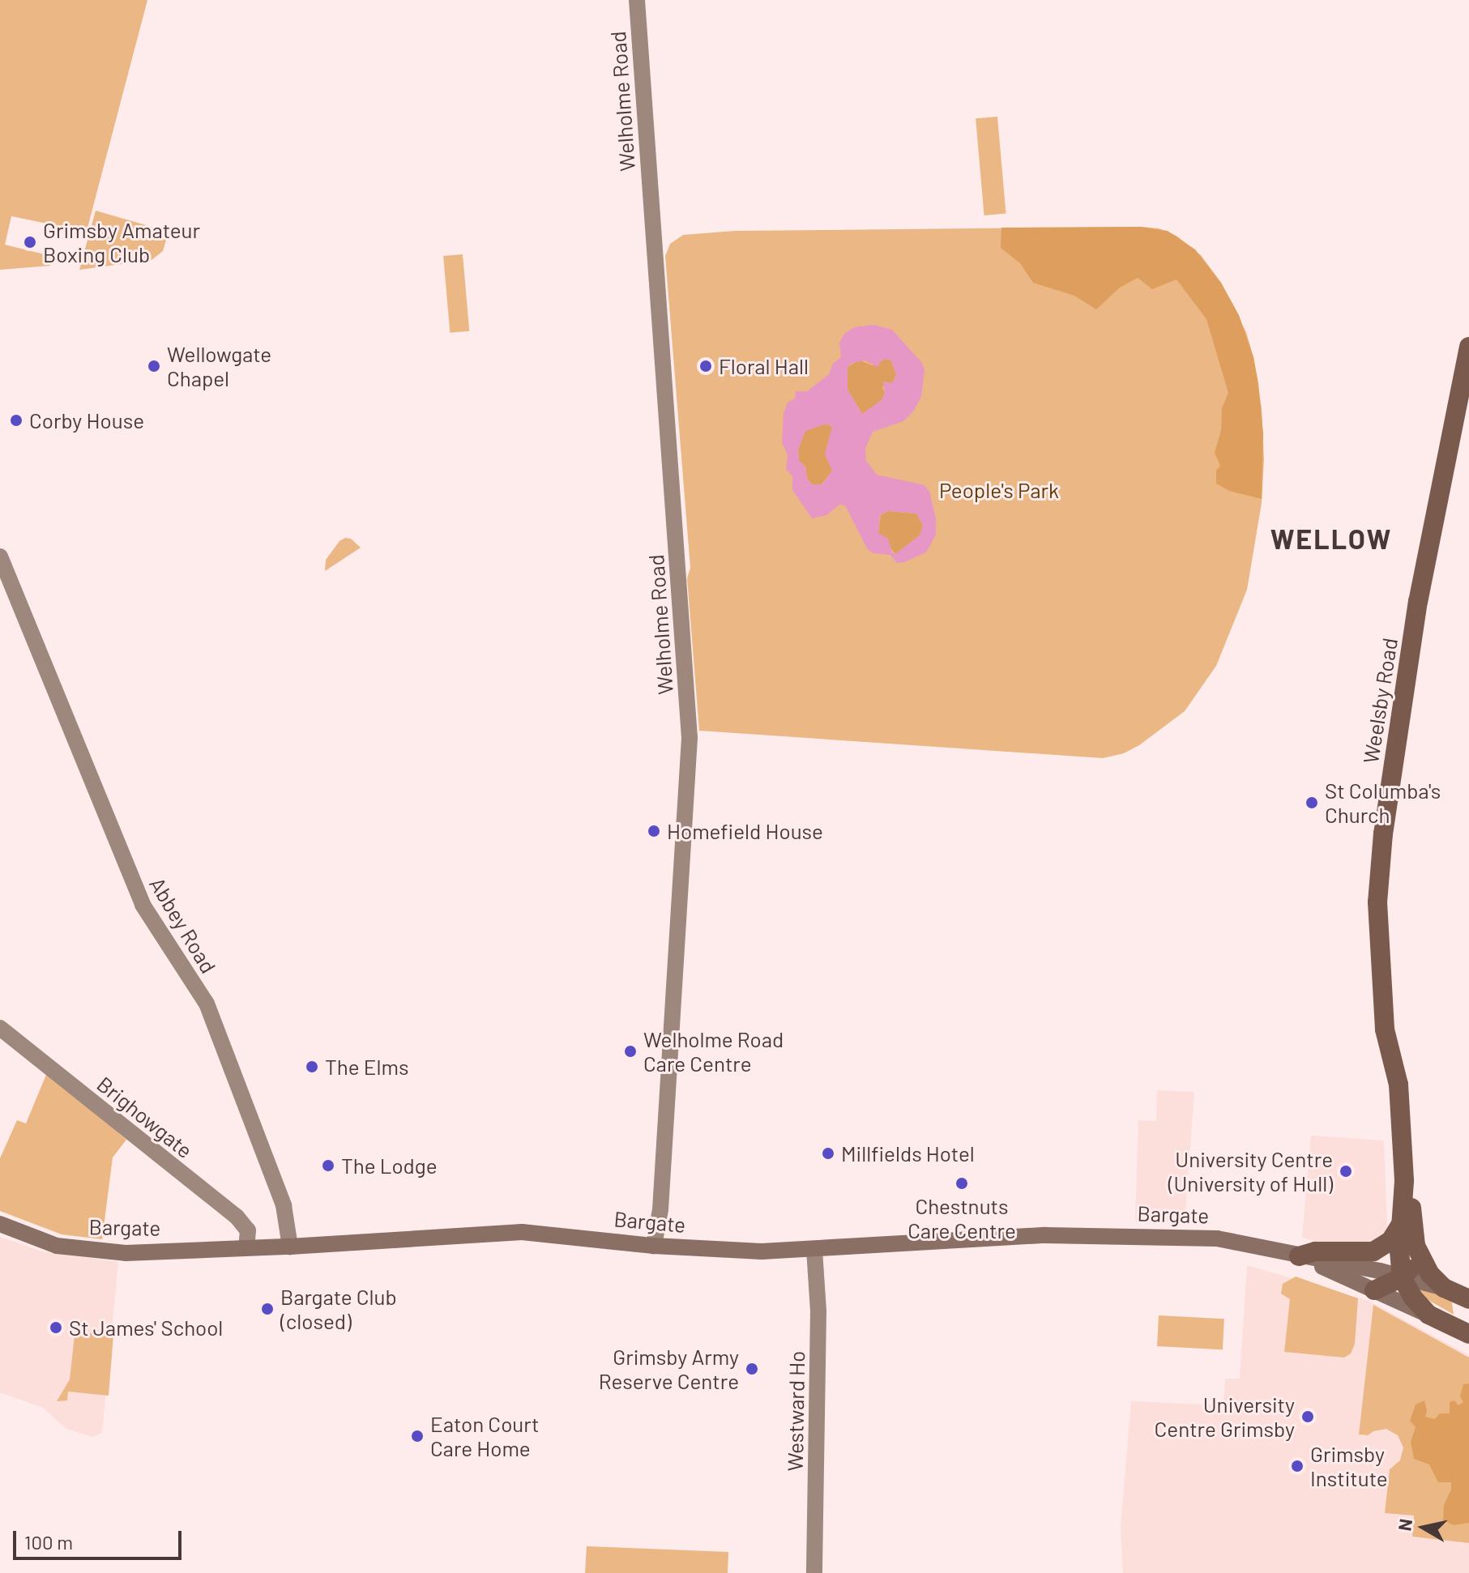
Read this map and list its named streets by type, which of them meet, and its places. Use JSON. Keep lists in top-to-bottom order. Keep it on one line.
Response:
{"streets":{"highway":["Weelsby Road","Bargate"],"street":["Welholme Road","Abbey Road","Brighowgate","Westward Ho"]},"crossings":[["Welholme Road","Bargate"],["Weelsby Road","Bargate"],["Abbey Road","Bargate"],["Brighowgate","Bargate"],["Bargate","Westward Ho"]],"districts":["WELLOW"],"parks":["People's Park"],"places":["Grimsby Amateur Boxing Club","Wellowgate Chapel","Floral Hall","Corby House","St Columba's Church","Homefield House","Welholme Road Care Centre","The Elms","Millfields Hotel","The Lodge","University Centre (University of Hull)","Chestnuts Care Centre","Bargate Club (closed)","St James' School","Grimsby Army Reserve Centre","University Centre Grimsby","Eaton Court Care Home","Grimsby Institute"],"scale_bar":"100 m","north":"left"}
